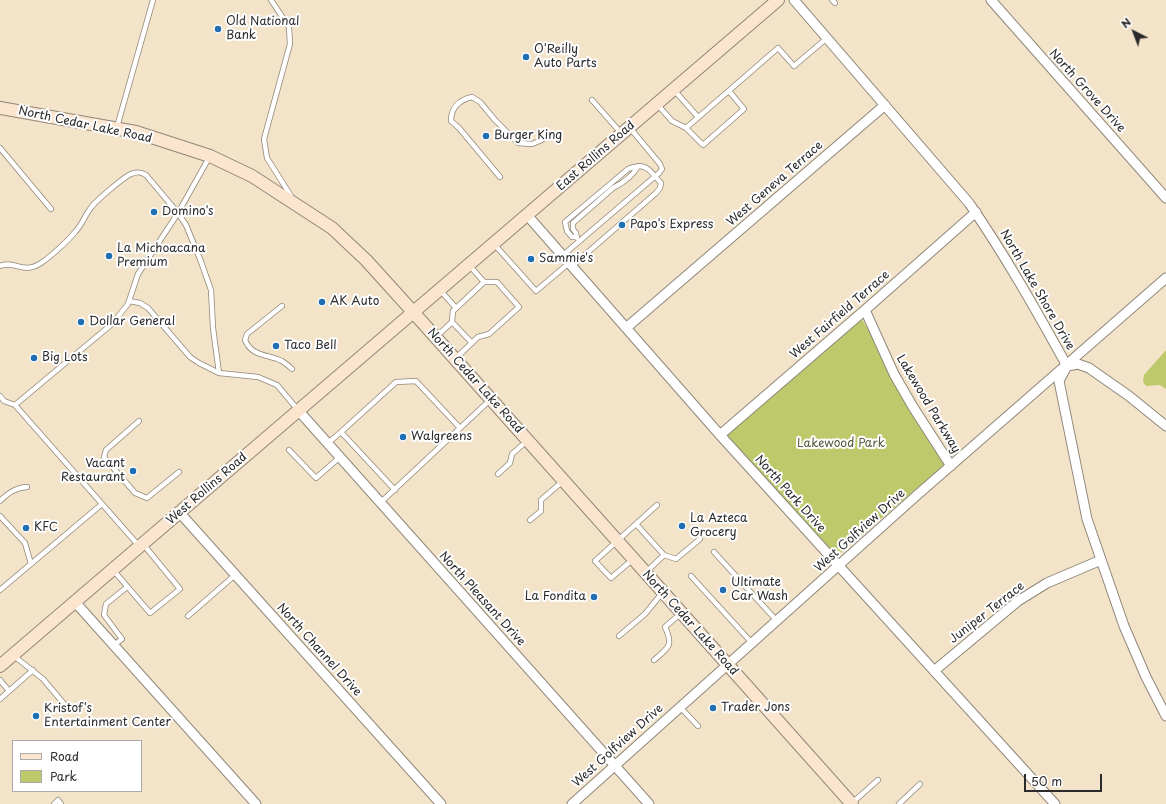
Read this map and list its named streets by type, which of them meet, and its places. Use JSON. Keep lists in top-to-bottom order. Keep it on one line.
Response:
{"streets":{"main road":["North Cedar Lake Road","East Rollins Road","West Rollins Road"],"street":["North Grove Drive","West Geneva Terrace","North Lake Shore Drive","West Fairfield Terrace","Lakewood Parkway","North Park Drive","West Golfview Drive","North Pleasant Drive","Juniper Terrace","North Channel Drive"]},"crossings":[["North Cedar Lake Road","East Rollins Road"],["North Cedar Lake Road","West Rollins Road"],["North Cedar Lake Road","West Golfview Drive"],["East Rollins Road","West Rollins Road"],["East Rollins Road","North Park Drive"],["West Geneva Terrace","North Lake Shore Drive"],["West Geneva Terrace","North Park Drive"],["North Lake Shore Drive","West Fairfield Terrace"],["North Lake Shore Drive","West Golfview Drive"],["North Lake Shore Drive","Juniper Terrace"],["West Fairfield Terrace","Lakewood Parkway"],["West Fairfield Terrace","North Park Drive"],["Lakewood Parkway","West Golfview Drive"],["West Rollins Road","North Pleasant Drive"],["West Rollins Road","North Channel Drive"],["North Park Drive","West Golfview Drive"],["North Park Drive","Juniper Terrace"],["West Golfview Drive","North Pleasant Drive"]],"parks":["Lakewood Park"],"places":["Old National Bank","O'Reilly Auto Parts","Burger King","Domino's","Papo's Express","La Michoacana Premium","Sammie's","AK Auto","Dollar General","Taco Bell","Big Lots","Walgreens","Vacant Restaurant","La Azteca Grocery","KFC","Ultimate Car Wash","La Fondita","Trader Jons","Kristof's Entertainment Center"],"legend":["Road","Park"],"scale_bar":"50 m","north":"top left"}
